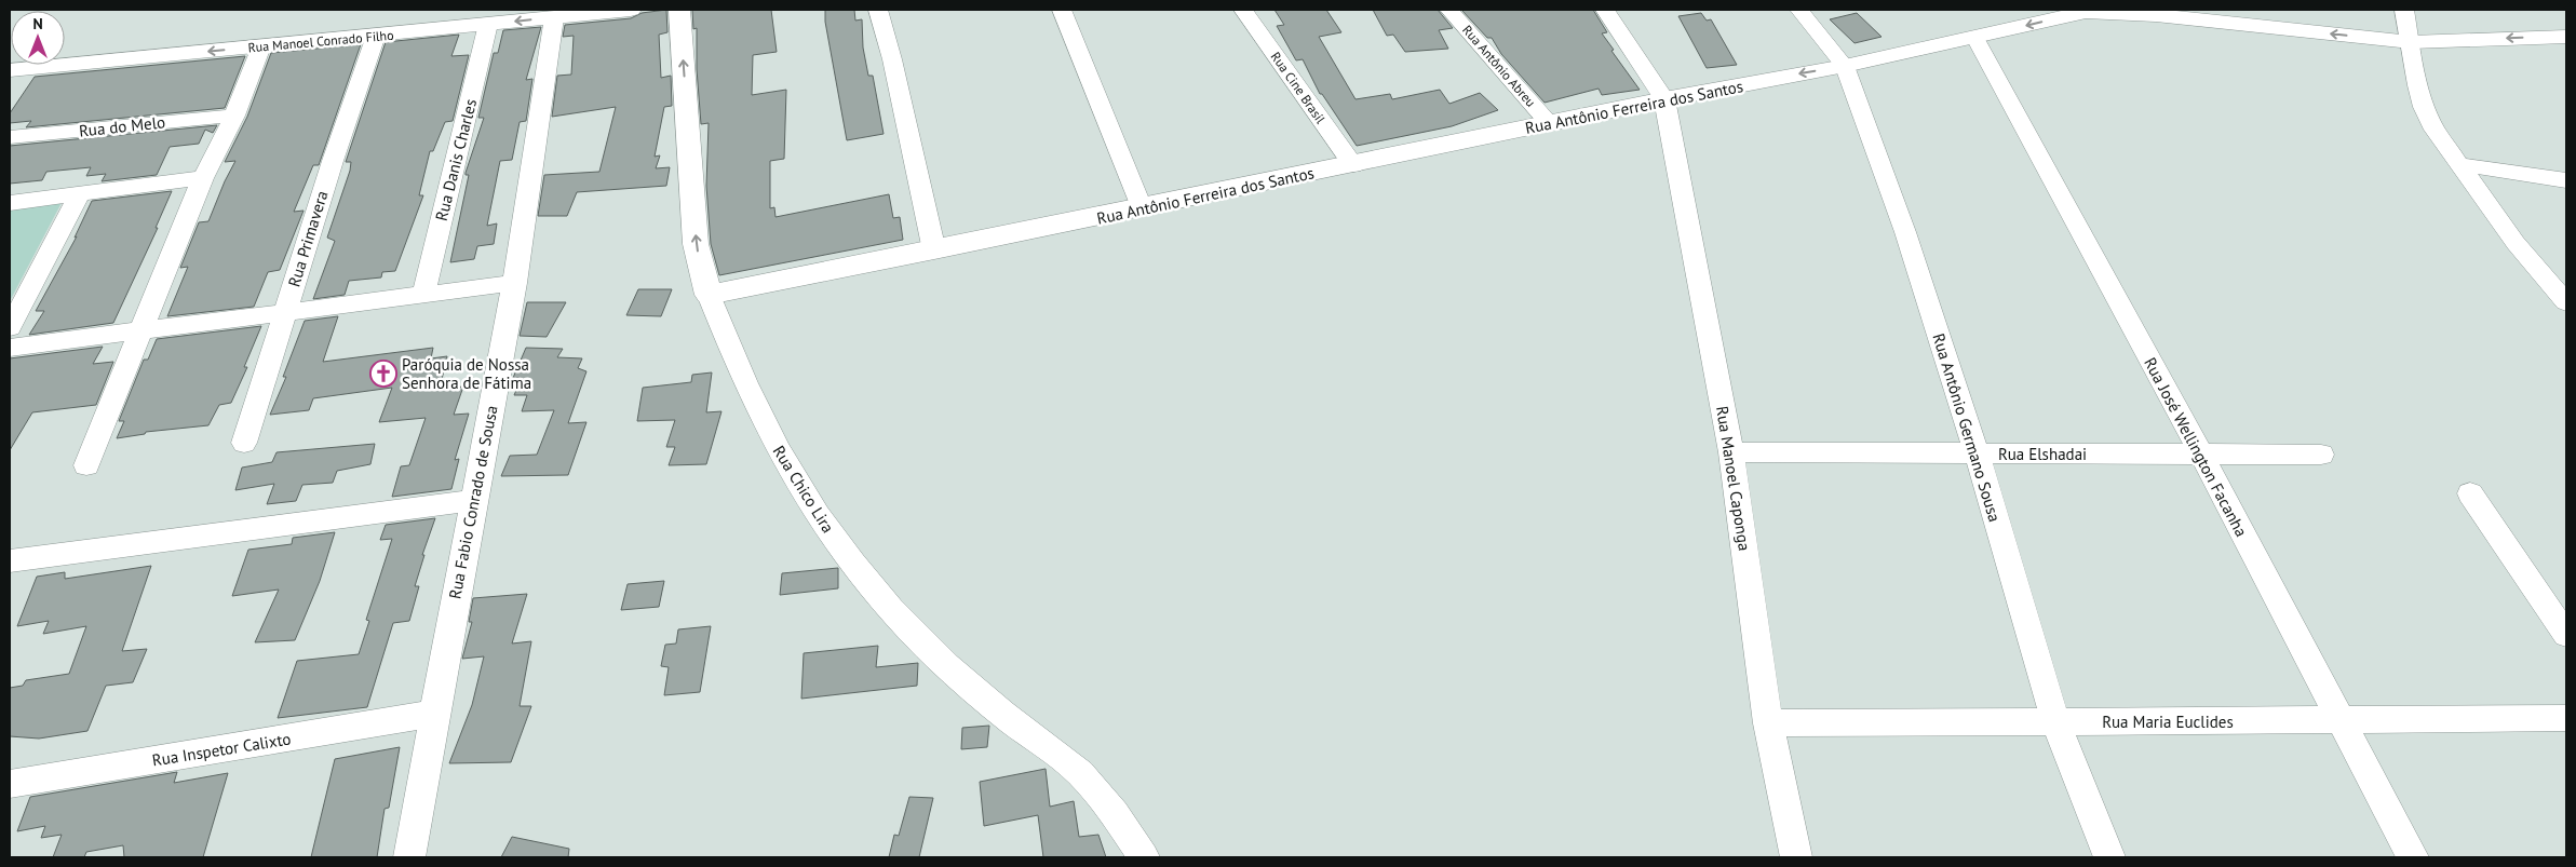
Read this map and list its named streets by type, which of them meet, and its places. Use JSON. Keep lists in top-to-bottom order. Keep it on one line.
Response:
{"streets":{"street":["Rua Manoel Conrado Filho","Rua Antônio Abreu","Rua Cine Brasil","Rua Antônio Ferreira dos Santos","Rua do Melo","Rua Danis Charles","Rua Primavera","Rua Antônio Germano Sousa","Rua José Wellington Facanha","Rua Elshadai","Rua Manoel Caponga","Rua Chico Lira","Rua Fabio Conrado de Sousa","Rua Maria Euclides","Rua Inspetor Calixto"]},"crossings":[["Rua Manoel Conrado Filho","Rua Danis Charles"],["Rua Manoel Conrado Filho","Rua Primavera"],["Rua Manoel Conrado Filho","Rua Fabio Conrado de Sousa"],["Rua Antônio Abreu","Rua Antônio Ferreira dos Santos"],["Rua Cine Brasil","Rua Antônio Ferreira dos Santos"],["Rua Antônio Ferreira dos Santos","Rua Antônio Germano Sousa"],["Rua Antônio Ferreira dos Santos","Rua José Wellington Facanha"],["Rua Antônio Ferreira dos Santos","Rua Manoel Caponga"],["Rua Antônio Ferreira dos Santos","Rua Chico Lira"],["Rua Antônio Germano Sousa","Rua Elshadai"],["Rua Antônio Germano Sousa","Rua Maria Euclides"],["Rua José Wellington Facanha","Rua Elshadai"],["Rua José Wellington Facanha","Rua Maria Euclides"],["Rua Elshadai","Rua Manoel Caponga"],["Rua Manoel Caponga","Rua Maria Euclides"],["Rua Fabio Conrado de Sousa","Rua Inspetor Calixto"]],"one_way":["Rua Antônio Ferreira dos Santos"],"places":{"church":["Paróquia de Nossa Senhora de Fátima"]},"north":"top"}
